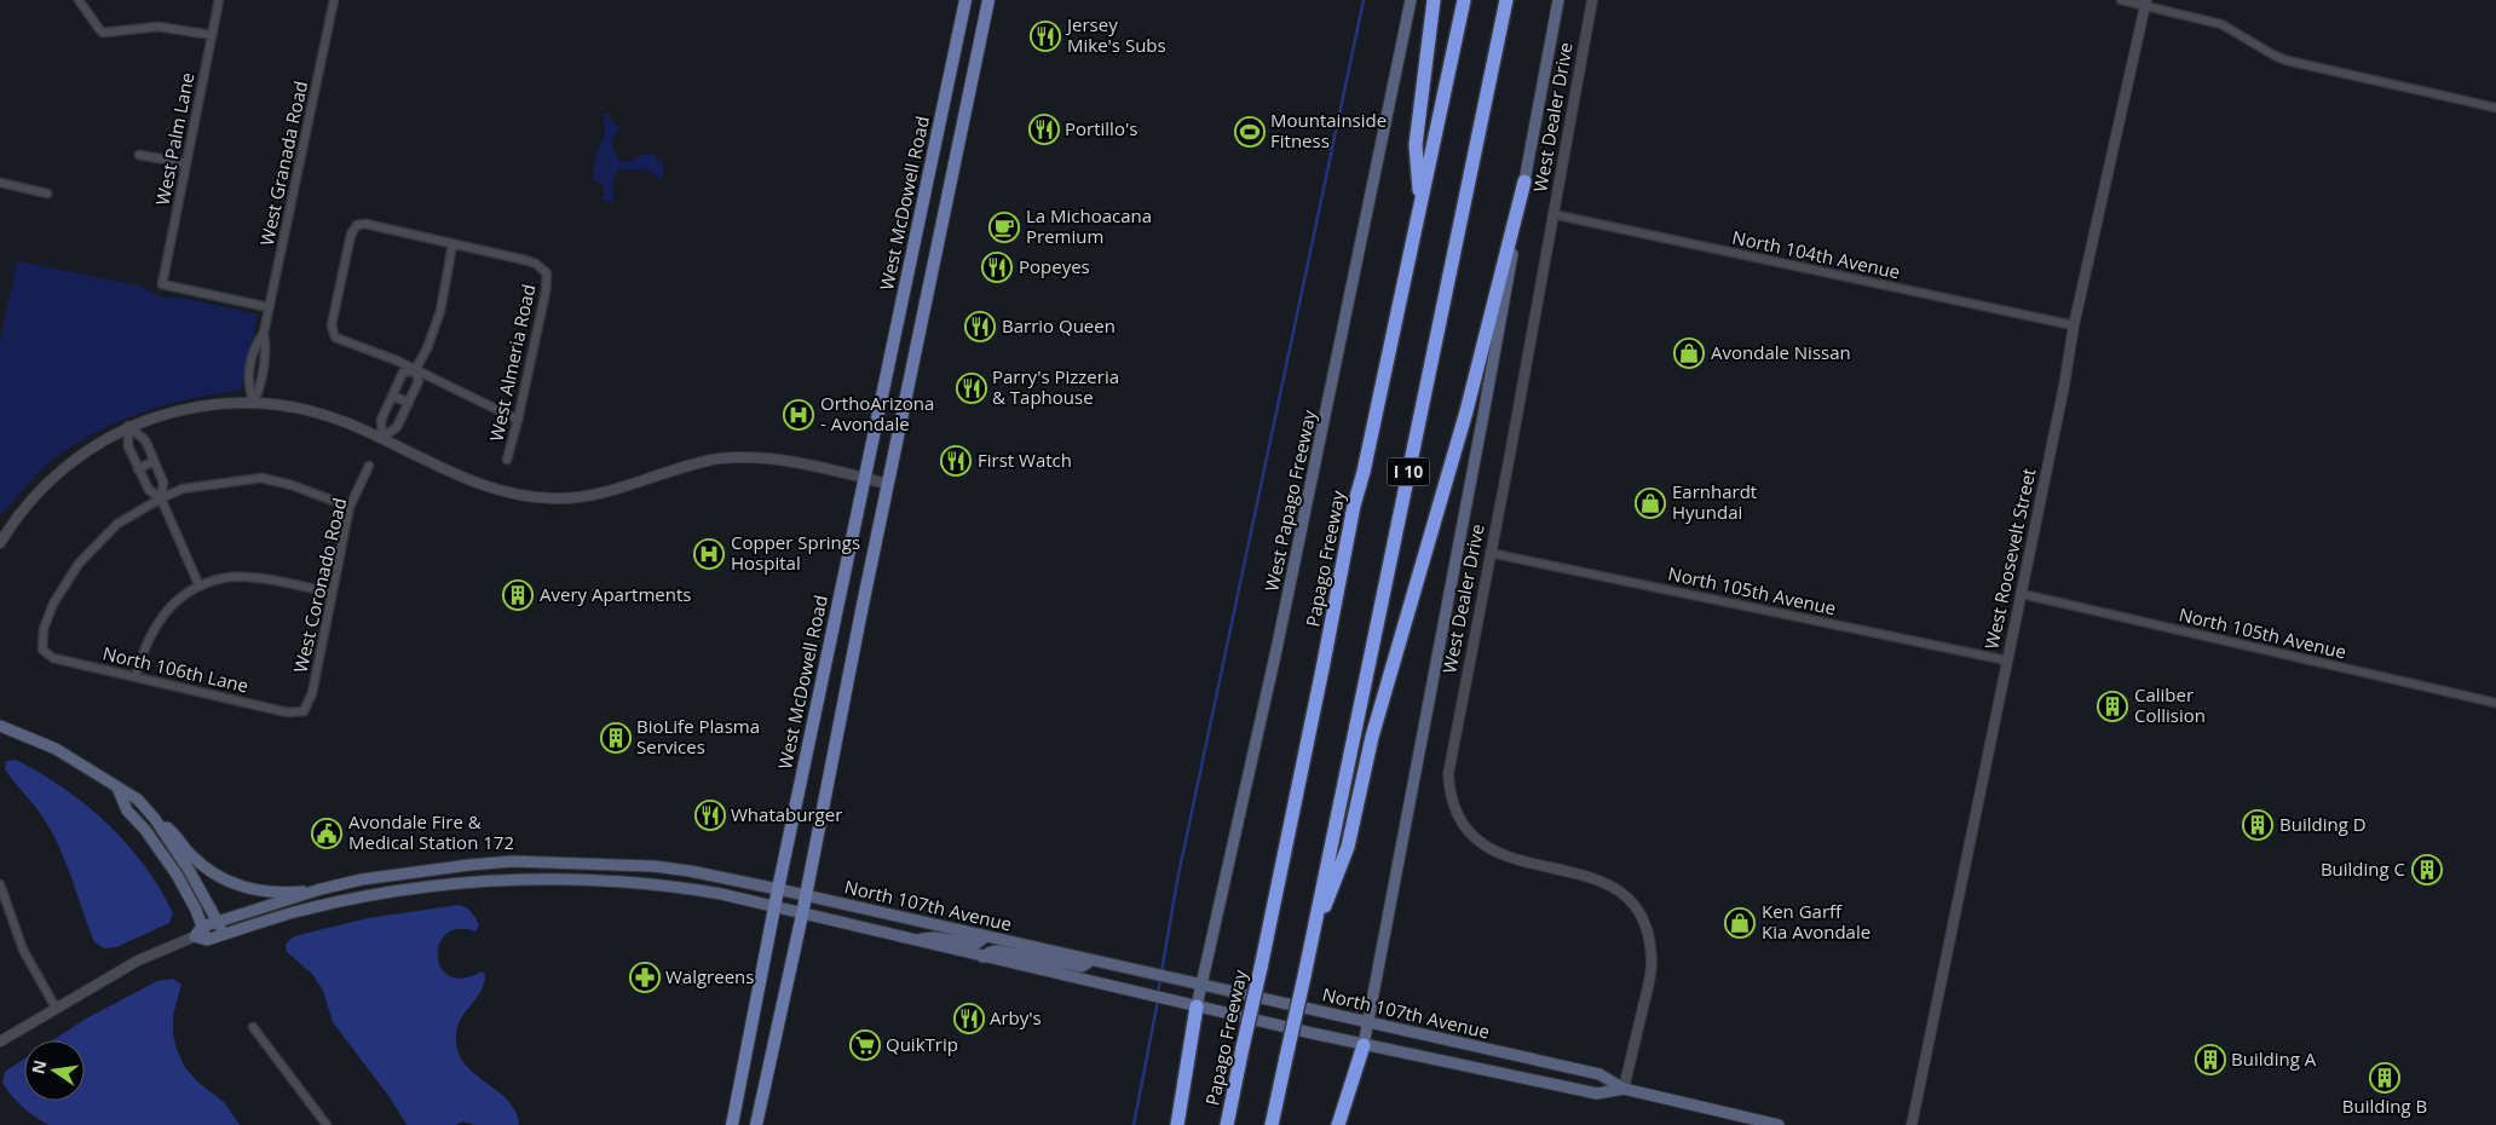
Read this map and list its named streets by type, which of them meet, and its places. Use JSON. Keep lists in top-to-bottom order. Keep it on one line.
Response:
{"streets":{"highway":["I 10","Papago Freeway"],"main road":["West McDowell Road","West Papago Freeway","North 107th Avenue"],"street":["West Dealer Drive","West Palm Lane","West Granada Road","North 104th Avenue","West Almeria Road","West Roosevelt Street","West Coronado Road","North 105th Avenue","North 106th Lane"]},"crossings":[["West Dealer Drive","North 104th Avenue"],["West Dealer Drive","North 105th Avenue"],["West Dealer Drive","North 107th Avenue"],["West Palm Lane","West Granada Road"],["West McDowell Road","North 107th Avenue"],["North 104th Avenue","West Roosevelt Street"],["West Papago Freeway","North 107th Avenue"],["West Roosevelt Street","North 105th Avenue"],["West Coronado Road","North 106th Lane"]],"places":{"restaurant":["Jersey Mike's Subs","Portillo's","Popeyes","Barrio Queen","Parry's Pizzeria & Taphouse","First Watch","Whataburger","Arby's"],"sports":["Mountainside Fitness"],"cafe":["La Michoacana Premium"],"shop":["Avondale Nissan","Earnhardt Hyundai","Ken Garff Kia Avondale"],"hospital":["OrthoArizona - Avondale","Copper Springs Hospital"],"building":["Avery Apartments","Caliber Collision","BioLife Plasma Services","Building D","Building C","Building A","Building B"],"public building":["Avondale Fire & Medical Station 172"],"pharmacy":["Walgreens"],"supermarket":["QuikTrip"]},"north":"left"}
